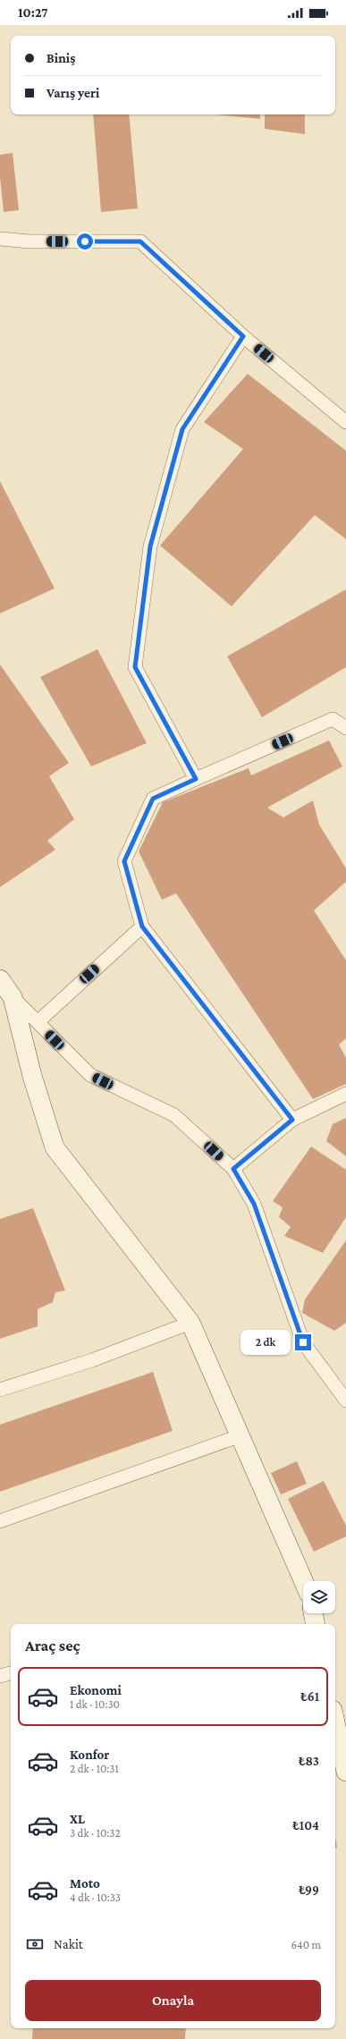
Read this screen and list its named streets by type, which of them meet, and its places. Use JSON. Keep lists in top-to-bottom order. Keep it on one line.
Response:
{"page":{"status":"10:27","banner":["Biniş","Varış yeri"],"bubble":"2 dk","heading":"Araç seç","list":[{"name":"Ekonomi","note":"1 dk · 10:30","value":"₺61"},{"name":"Konfor","note":"2 dk · 10:31","value":"₺83"},{"name":"XL","note":"3 dk · 10:32","value":"₺104"},{"name":"Moto","note":"4 dk · 10:33","value":"₺99"}],"pay":["Nakit","640 m"],"buttons":"Onayla"}}
